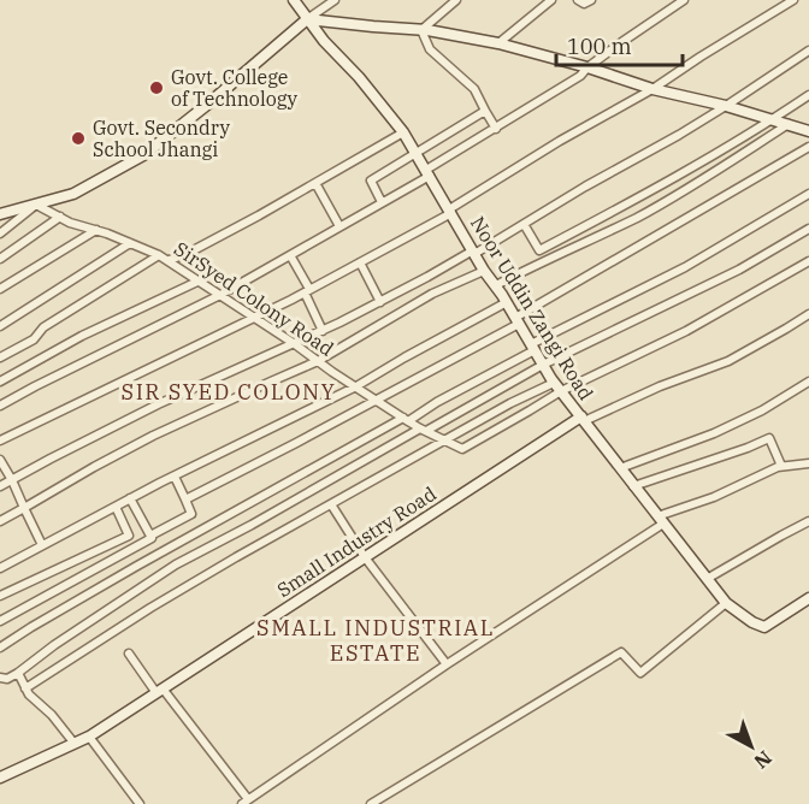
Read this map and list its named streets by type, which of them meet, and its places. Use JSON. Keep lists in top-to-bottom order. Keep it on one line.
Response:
{"streets":{"street":["SirSyed Colony Road","Noor Uddin Zangi Road","Small Industry Road"]},"crossings":[["Noor Uddin Zangi Road","Small Industry Road"]],"districts":["SIR SYED COLONY","SMALL INDUSTRIAL ESTATE"],"places":["Govt. College of Technology","Govt. Secondry School Jhangi"],"scale_bar":"100 m","north":"bottom right"}
